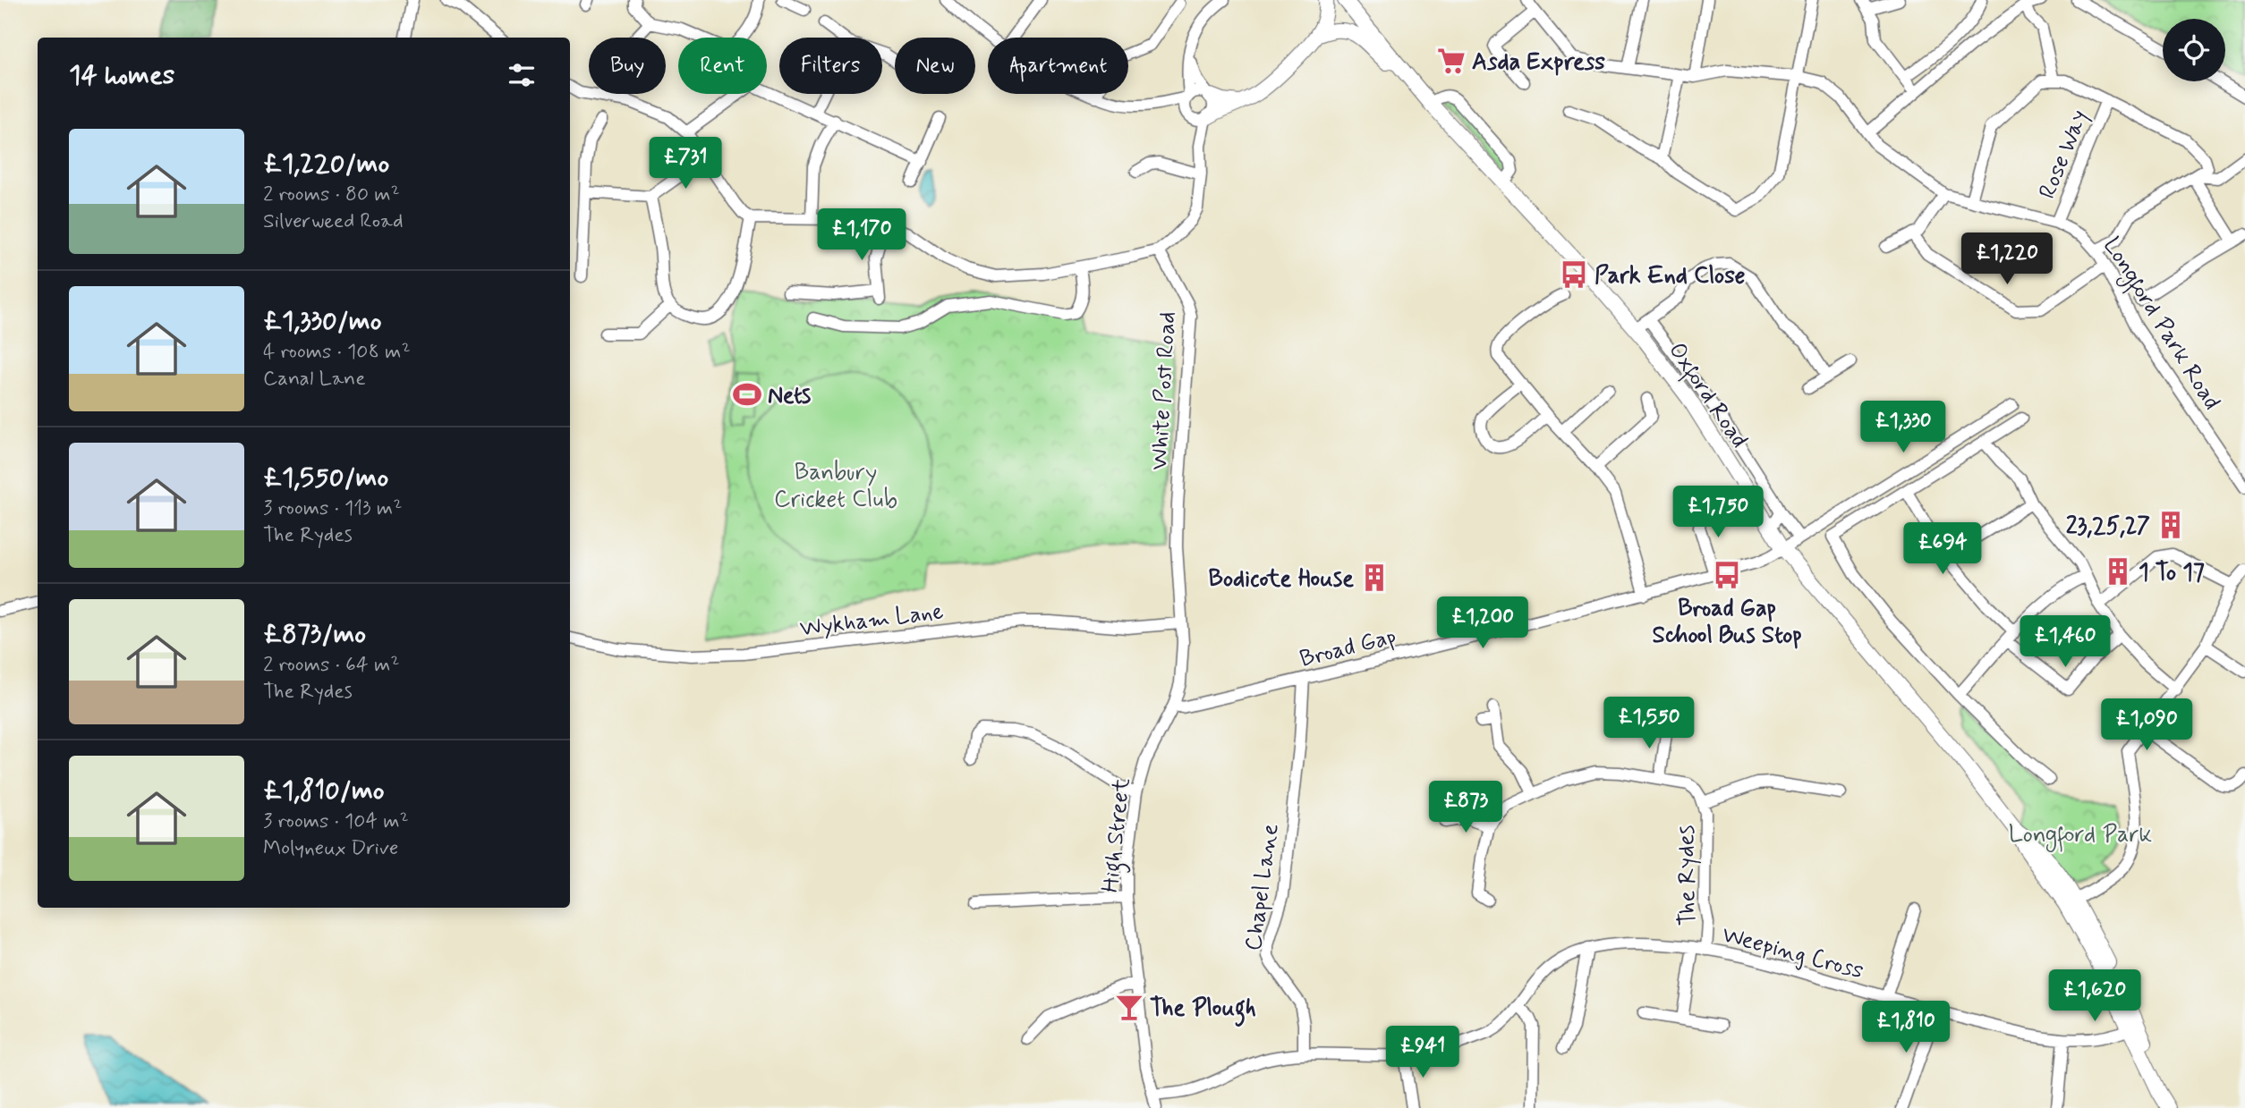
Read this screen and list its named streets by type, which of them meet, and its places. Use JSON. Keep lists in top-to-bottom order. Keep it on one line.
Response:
{"streets":{"main road":["Oxford Road"],"street":["Rose Way","Longford Park Road","White Post Road","Wykham Lane","Broad Gap","High Street","The Rydes","Chapel Lane","Weeping Cross"]},"crossings":[["Rose Way","Longford Park Road"],["White Post Road","Wykham Lane"],["White Post Road","High Street"],["Oxford Road","Broad Gap"],["Oxford Road","Weeping Cross"],["Wykham Lane","High Street"],["Broad Gap","High Street"],["Broad Gap","Chapel Lane"],["High Street","Weeping Cross"],["The Rydes","Weeping Cross"],["Chapel Lane","Weeping Cross"]],"parks":["Banbury Cricket Club","Longford Park"],"places":{"supermarket":["Asda Express"],"bus stop":["Park End Close","Broad Gap School Bus Stop"],"sports":["Nets"],"building":["23,25,27","1 To 17","Bodicote House"],"bar":["The Plough"]},"page":{"chip":["Buy","Rent","Filters","New","Apartment"],"heading":"14 homes","list":[{"name":"£1,220/mo","note":"2 rooms · 80 m² · Silverweed Road"},{"name":"£1,330/mo","note":"4 rooms · 108 m² · Canal Lane"},{"name":"£1,550/mo","note":"3 rooms · 113 m² · The Rydes"},{"name":"£873/mo","note":"2 rooms · 64 m² · The Rydes"},{"name":"£1,810/mo","note":"3 rooms · 104 m² · Molyneux Drive"}],"price":["£731","£1,170","£1,220","£1,330","£1,750","£694","£1,200","£1,460","£1,550","£1,090","£873","£1,620","£1,810","£941"]}}
